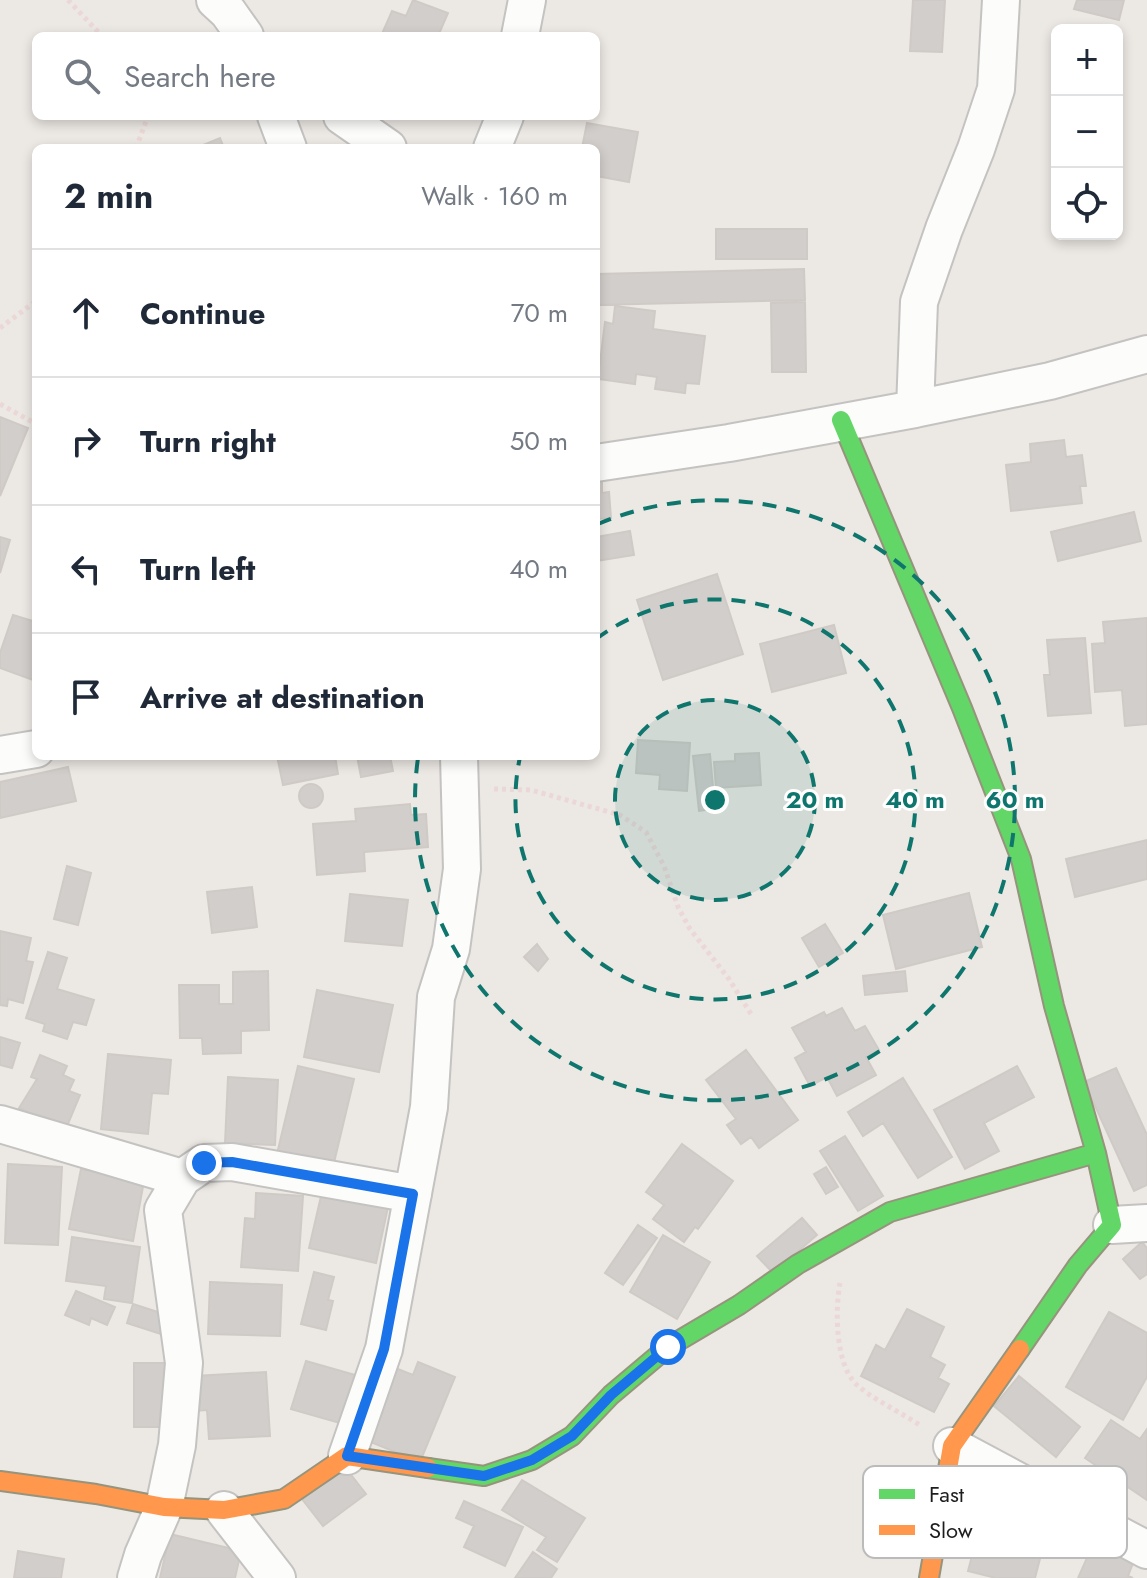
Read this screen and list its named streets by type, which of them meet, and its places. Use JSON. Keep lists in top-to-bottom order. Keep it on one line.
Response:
{"legend":["Fast","Slow"],"page":{"map_buttons":["+","−"],"search":"Search here","heading":["2 min","Walk · 160 m"],"list":[["Continue","70 m"],["Turn right","50 m"],["Turn left","40 m"],"Arrive at destination"]},"rings":["20 m","40 m","60 m"]}
